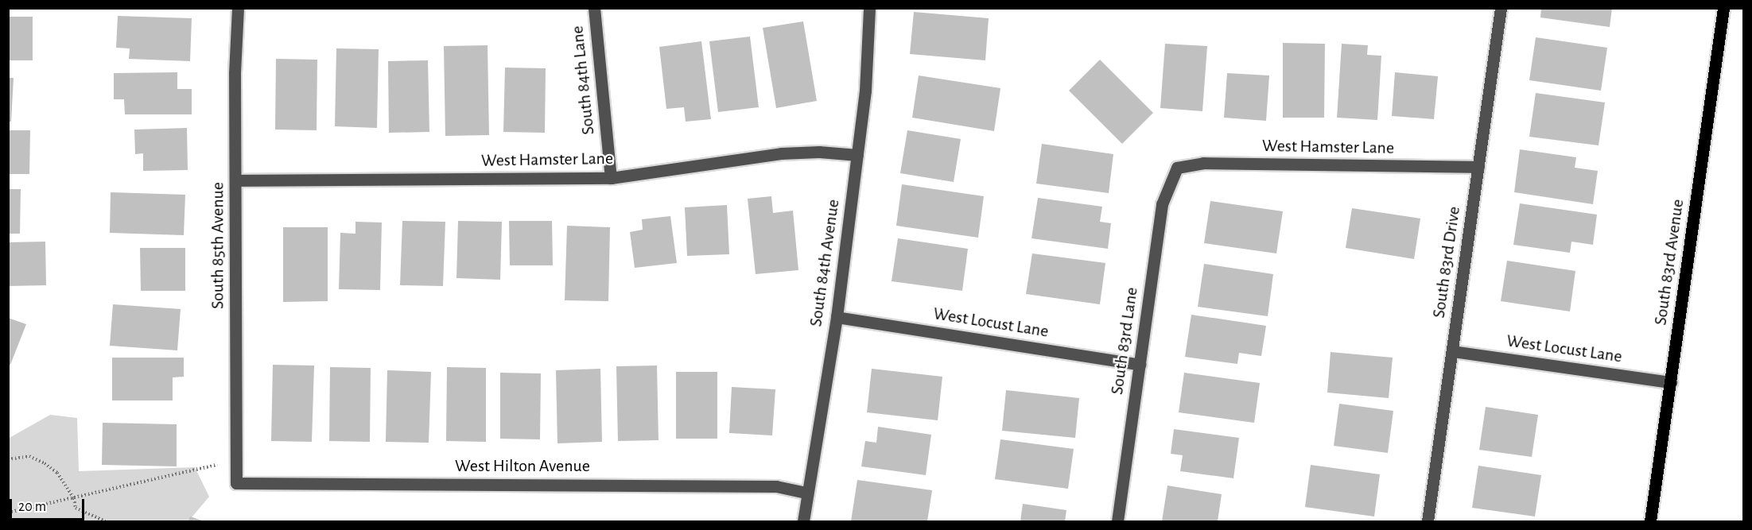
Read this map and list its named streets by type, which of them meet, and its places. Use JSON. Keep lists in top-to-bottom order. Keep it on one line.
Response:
{"streets":{"main road":["South 83rd Avenue"],"street":["South 84th Lane","West Hamster Lane","South 85th Avenue","South 83rd Drive","South 84th Avenue","West Locust Lane","South 83rd Lane","West Hilton Avenue"]},"crossings":[["South 84th Lane","West Hamster Lane"],["West Hamster Lane","South 85th Avenue"],["West Hamster Lane","South 83rd Drive"],["West Hamster Lane","South 84th Avenue"],["West Hamster Lane","South 83rd Lane"],["South 85th Avenue","West Hilton Avenue"],["South 83rd Drive","West Locust Lane"],["South 83rd Avenue","West Locust Lane"],["South 84th Avenue","West Locust Lane"],["South 84th Avenue","West Hilton Avenue"],["West Locust Lane","South 83rd Lane"]],"scale_bar":"20 m"}
